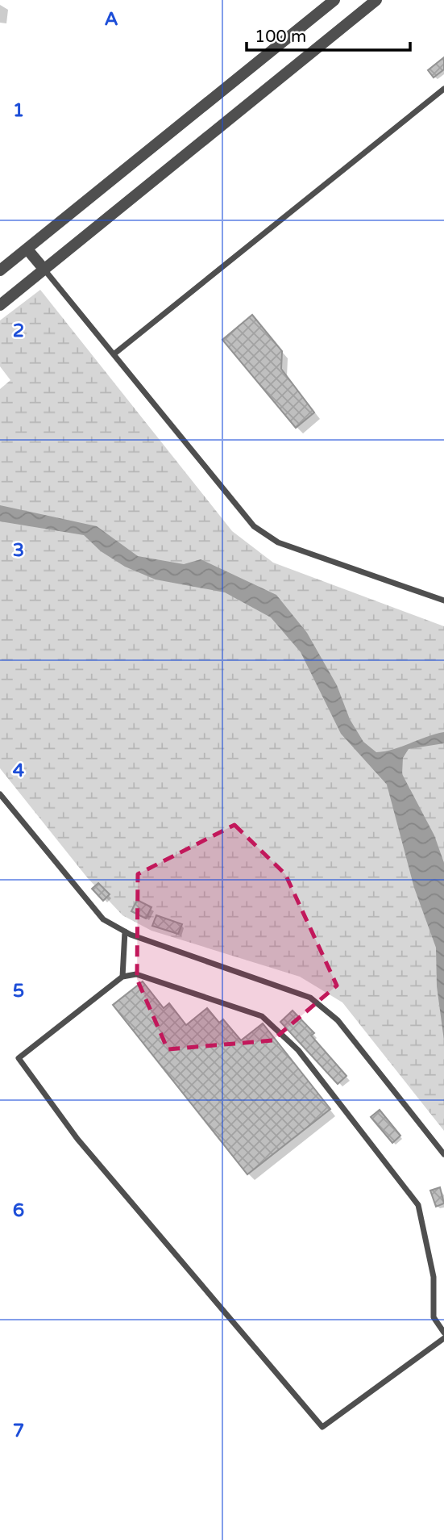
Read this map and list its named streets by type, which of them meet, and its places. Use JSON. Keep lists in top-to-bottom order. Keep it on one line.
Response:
{"scale_bar":"100 m","grid":{"columns":["A"],"rows":["1","2","3","4","5","6","7"]}}
